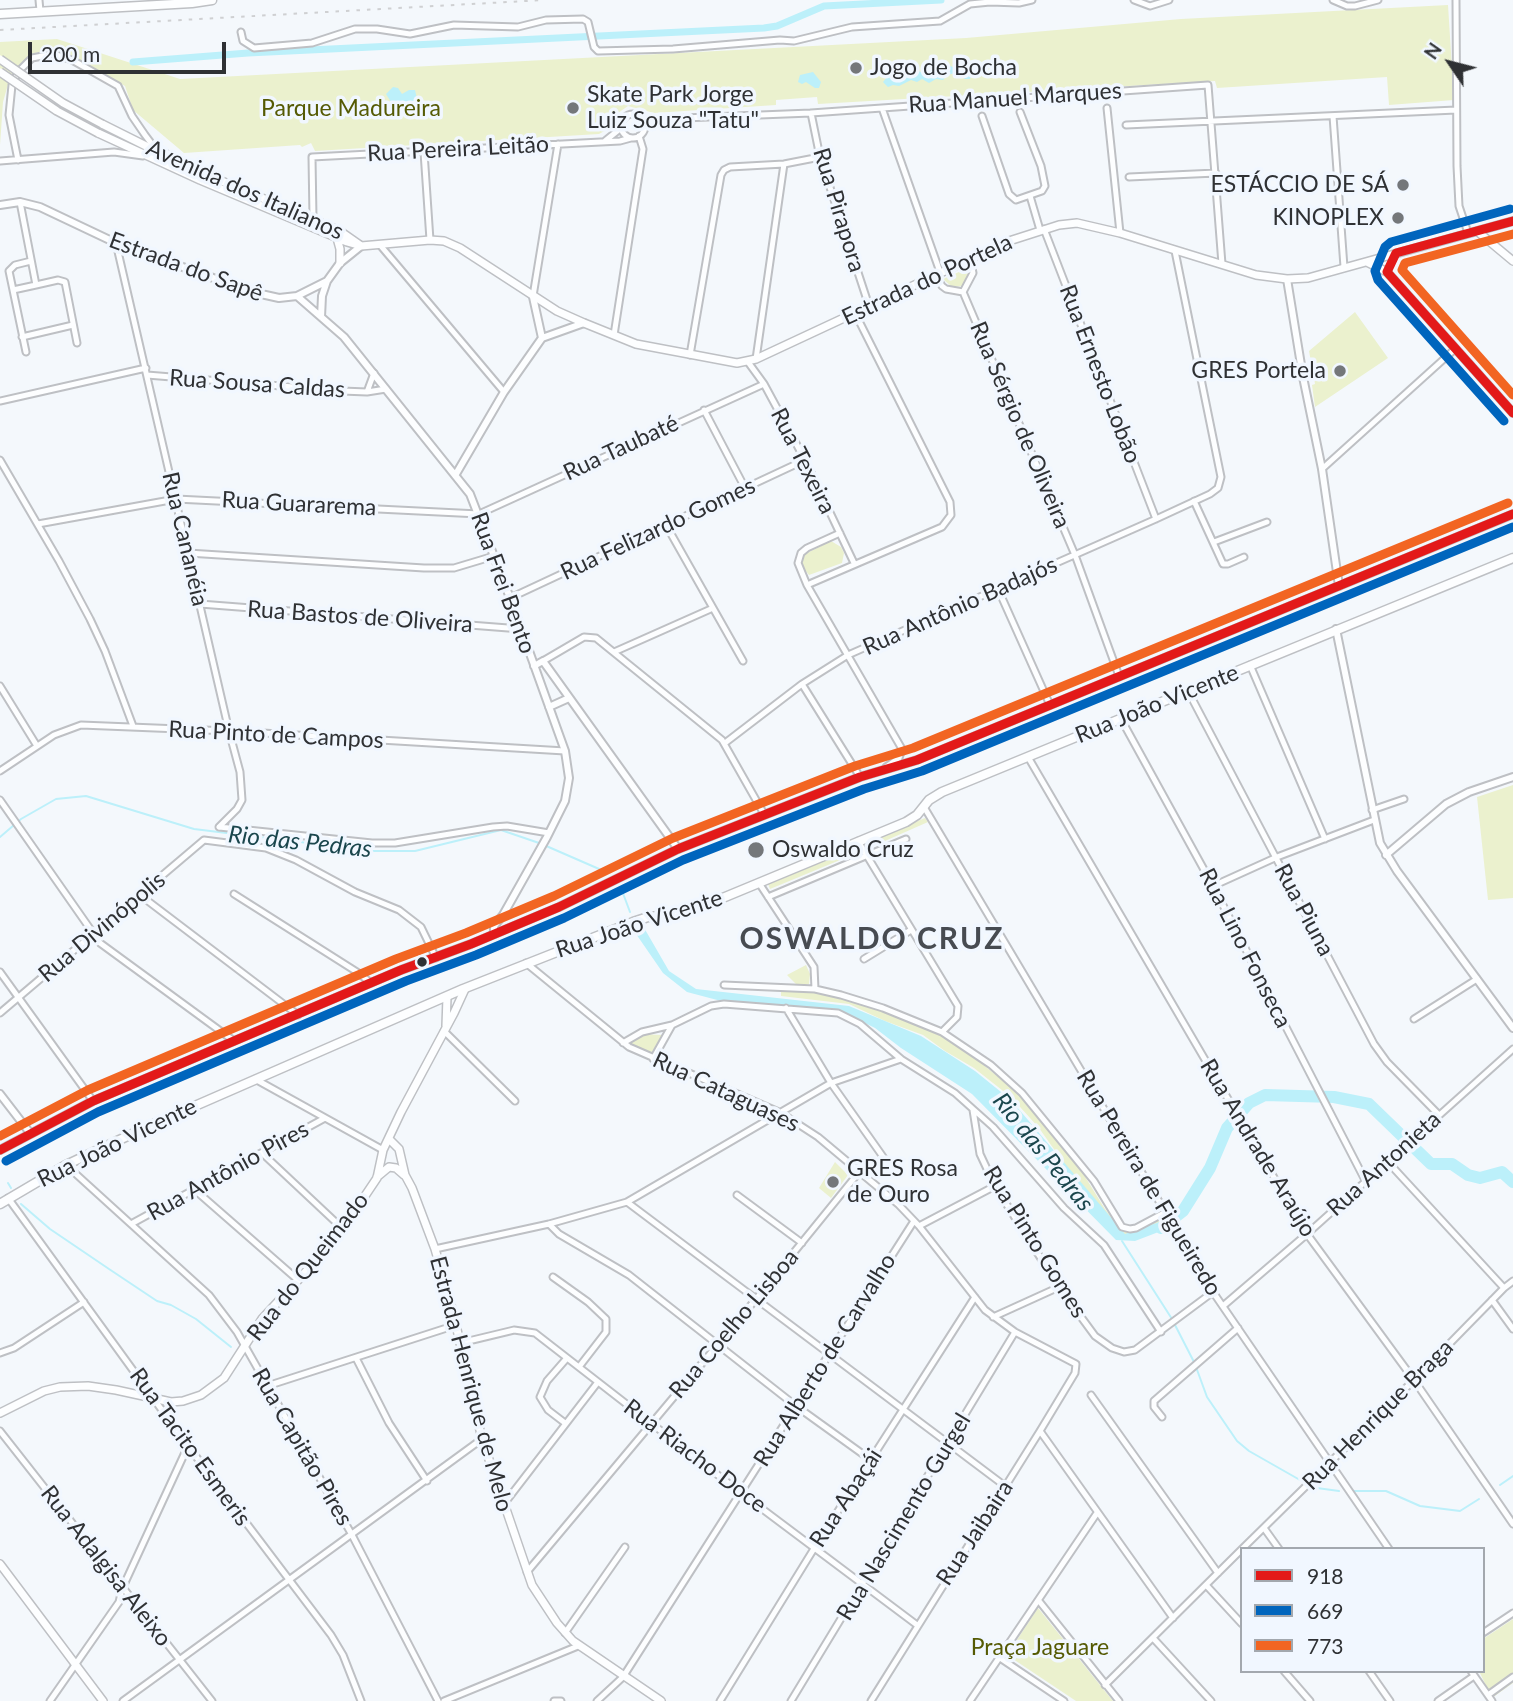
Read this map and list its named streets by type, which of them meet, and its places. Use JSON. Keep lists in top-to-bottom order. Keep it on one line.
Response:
{"streets":{"main road":["Avenida dos Italianos","Estrada do Portela","Rua João Vicente","Rua do Queimado","Estrada Henrique de Melo"],"street":["Rua Manuel Marques","Rua Pereira Leitão","Rua Pirapora","Estrada do Sapê","Rua Ernesto Lobão","Rua Sousa Caldas","Rua Sérgio de Oliveira","Rua Taubaté","Rua Texeira","Rua Guararema","Rua Felizardo Gomes","Rua Cananéia","Rua Frei Bento","Rua Antônio Badajós","Rua Bastos de Oliveira","Rua Pinto de Campos","Rua Piuna","Rua Divinópolis","Rua Lino Fonseca","Rua Cataguases","Rua Andrade Araújo","Rua Antonieta","Rua Antônio Pires","Rua Pereira de Figueiredo","Rua Pinto Gomes","Rua Coelho Lisboa","Rua Alberto de Carvalho","Rua Henrique Braga","Rua Tacito Esmeris","Rua Capitão Pires","Rua Riacho Doce","Rua Abaçái","Rua Nascimento Gurgel","Rua Jaibaira","Rua Adalgisa Aleixo"]},"crossings":[["Rua Manuel Marques","Rua Pereira Leitão"],["Rua Manuel Marques","Rua Pirapora"],["Rua Manuel Marques","Estrada do Portela"],["Rua Pereira Leitão","Avenida dos Italianos"],["Avenida dos Italianos","Estrada do Sapê"],["Avenida dos Italianos","Estrada do Portela"],["Rua Pirapora","Estrada do Portela"],["Estrada do Sapê","Estrada do Portela"],["Estrada do Sapê","Rua Cananéia"],["Estrada do Sapê","Rua Frei Bento"],["Estrada do Portela","Rua Ernesto Lobão"],["Estrada do Portela","Rua Sérgio de Oliveira"],["Estrada do Portela","Rua Texeira"],["Estrada do Portela","Rua Antônio Badajós"],["Rua Ernesto Lobão","Rua Antônio Badajós"],["Rua Sousa Caldas","Rua Cananéia"],["Rua Sousa Caldas","Rua Frei Bento"],["Rua Sérgio de Oliveira","Rua Antônio Badajós"],["Rua Taubaté","Rua Texeira"],["Rua Taubaté","Rua Guararema"],["Rua Taubaté","Rua Frei Bento"],["Rua Texeira","Rua Felizardo Gomes"],["Rua Guararema","Rua Cananéia"],["Rua Guararema","Rua Frei Bento"],["Rua Felizardo Gomes","Rua Frei Bento"],["Rua Cananéia","Rua Frei Bento"],["Rua Cananéia","Rua Bastos de Oliveira"],["Rua Cananéia","Rua Pinto de Campos"],["Rua Frei Bento","Rua Bastos de Oliveira"],["Rua Frei Bento","Rua Pinto de Campos"],["Rua João Vicente","Rua Piuna"],["Rua João Vicente","Rua Lino Fonseca"],["Rua João Vicente","Rua Cataguases"],["Rua João Vicente","Rua Andrade Araújo"],["Rua João Vicente","Rua Pereira de Figueiredo"],["Rua João Vicente","Rua Tacito Esmeris"],["Rua João Vicente","Rua Capitão Pires"],["Rua Piuna","Rua Antonieta"],["Rua Lino Fonseca","Rua Antonieta"],["Rua Cataguases","Rua Coelho Lisboa"],["Rua Cataguases","Rua Alberto de Carvalho"],["Rua Cataguases","Rua Abaçái"],["Rua Cataguases","Rua Nascimento Gurgel"],["Rua Cataguases","Rua Jaibaira"],["Rua Andrade Araújo","Rua Antonieta"],["Rua Andrade Araújo","Rua Henrique Braga"],["Rua Antonieta","Rua Pereira de Figueiredo"],["Rua Antônio Pires","Rua Capitão Pires"],["Rua Pereira de Figueiredo","Rua Henrique Braga"],["Rua do Queimado","Estrada Henrique de Melo"],["Rua do Queimado","Rua Tacito Esmeris"],["Rua do Queimado","Rua Capitão Pires"],["Rua Coelho Lisboa","Estrada Henrique de Melo"],["Rua Coelho Lisboa","Rua Riacho Doce"],["Rua Alberto de Carvalho","Estrada Henrique de Melo"],["Rua Alberto de Carvalho","Rua Riacho Doce"],["Estrada Henrique de Melo","Rua Riacho Doce"],["Rua Riacho Doce","Rua Abaçái"],["Rua Riacho Doce","Rua Nascimento Gurgel"],["Rua Riacho Doce","Rua Jaibaira"]],"districts":["OSWALDO CRUZ"],"water":["Rio das Pedras"],"parks":["Parque Madureira","Praça Jaguare"],"places":["Jogo de Bocha","Skate Park Jorge Luiz Souza \"Tatu\"","ESTÁCCIO DE SÁ","KINOPLEX","GRES Portela","Oswaldo Cruz","GRES Rosa de Ouro"],"lines":["transit line 669","transit line 918","transit line 773"],"legend":["918","669","773"],"scale_bar":"200 m","north":"top left"}
